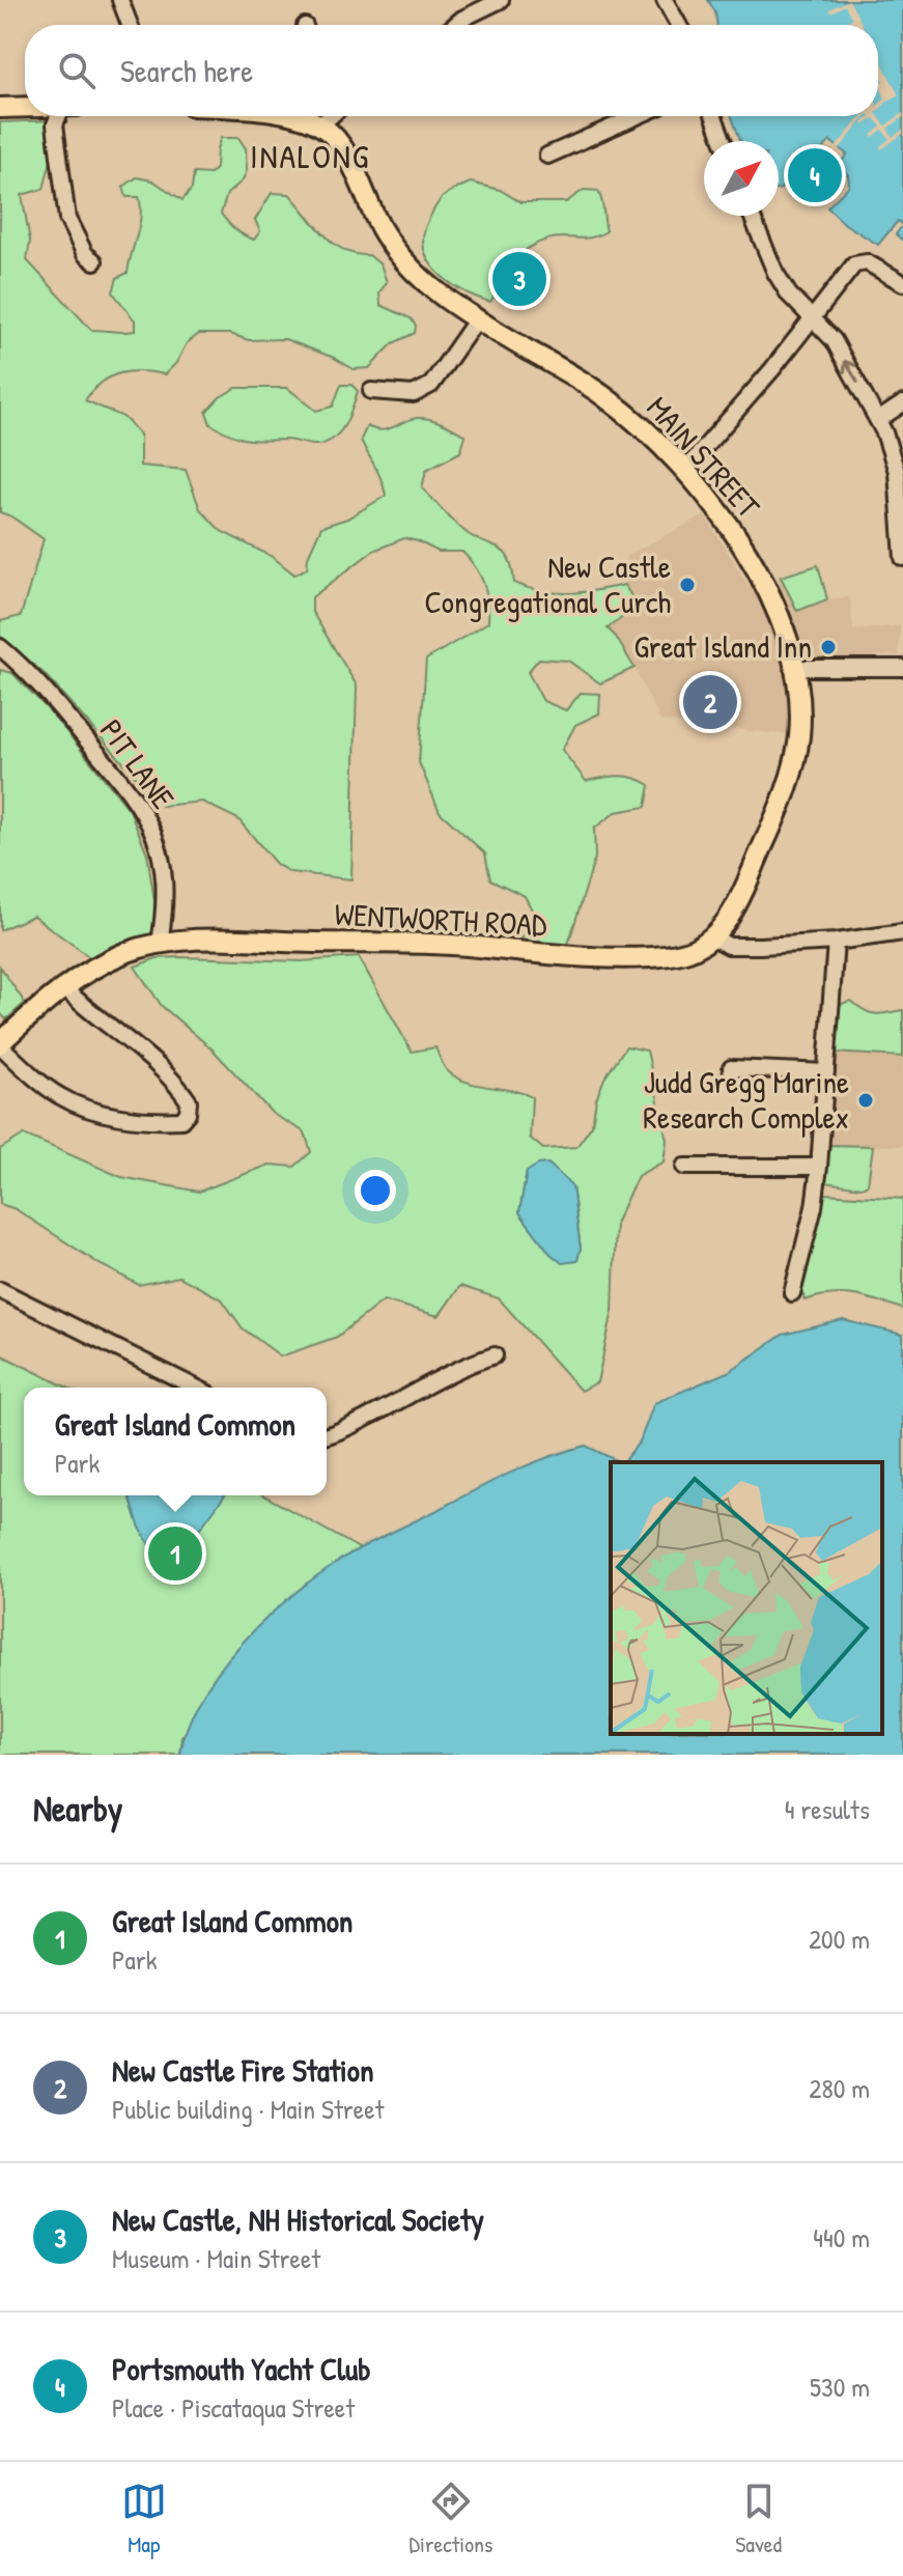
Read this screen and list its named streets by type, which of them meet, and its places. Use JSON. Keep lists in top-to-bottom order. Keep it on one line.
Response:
{"streets":{"main road":["MAIN STREET","WENTWORTH ROAD"],"street":["PIT LANE"]},"crossings":[["MAIN STREET","WENTWORTH ROAD"],["PIT LANE","WENTWORTH ROAD"]],"districts":["INALONG"],"places":["New Castle Congregational Curch","Great Island Inn","Judd Gregg Marine Research Complex"],"north":"top right","page":{"search":"Search here","pins":["4","3","2","1"],"popup":["Great Island Common","Park"],"heading":["Nearby","4 results"],"list":[{"mark":"1","name":"Great Island Common","note":"Park","value":"200 m"},{"mark":"2","name":"New Castle Fire Station","note":"Public building · Main Street","value":"280 m"},{"mark":"3","name":"New Castle, NH Historical Society","note":"Museum · Main Street","value":"440 m"},{"mark":"4","name":"Portsmouth Yacht Club","note":"Place · Piscataqua Street","value":"530 m"}],"nav":["Map","Directions","Saved"]}}
